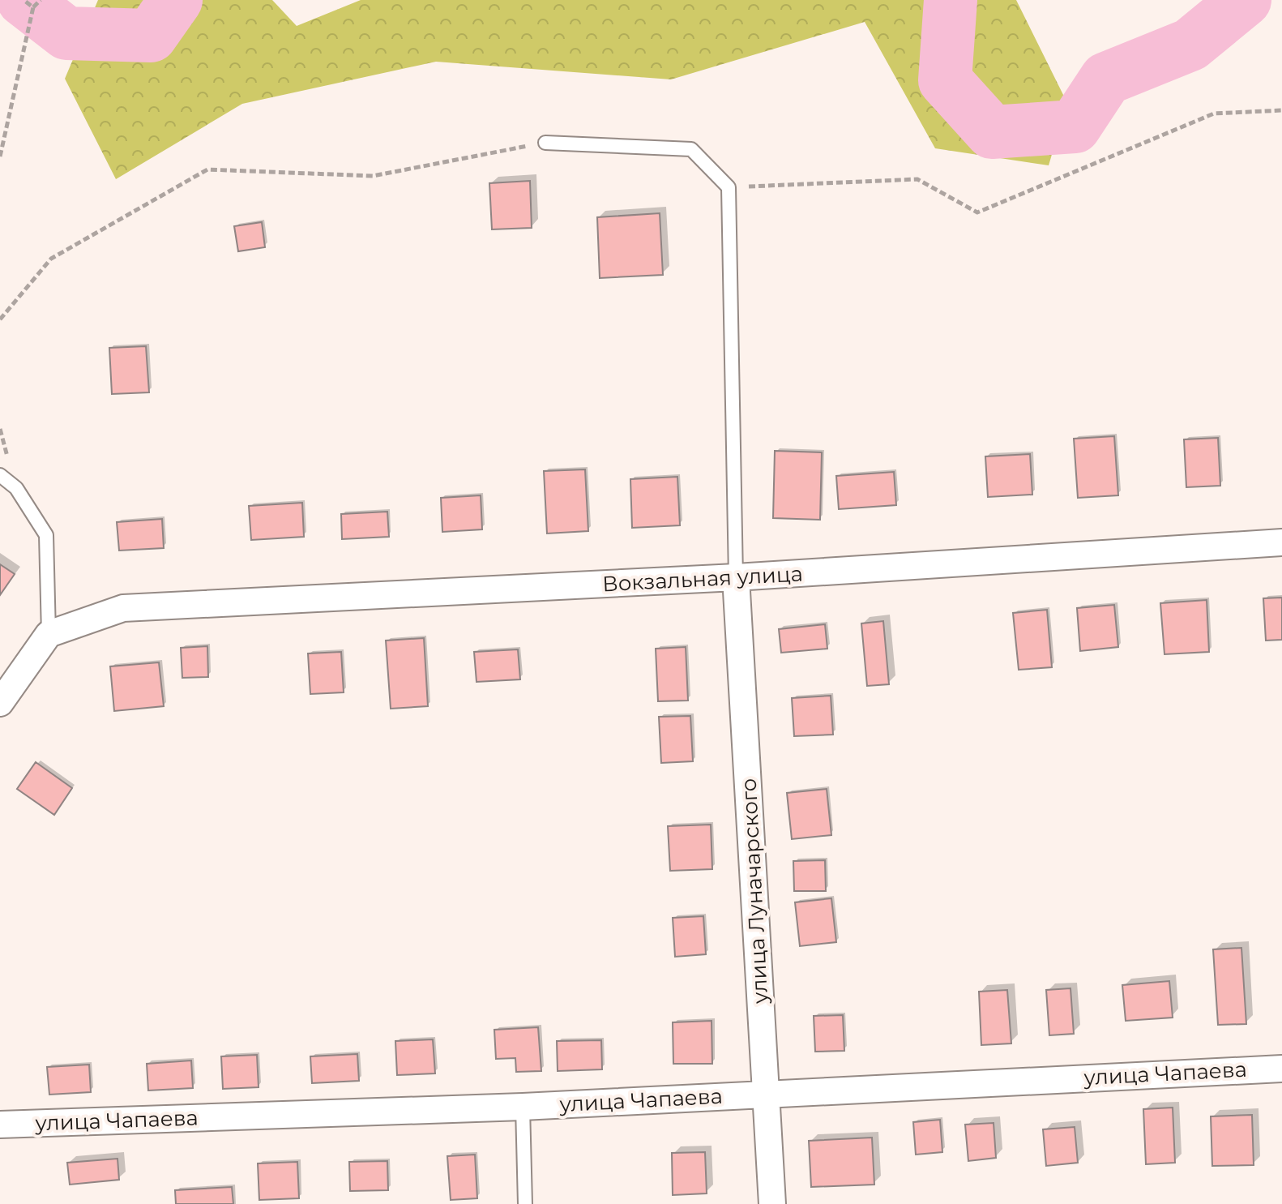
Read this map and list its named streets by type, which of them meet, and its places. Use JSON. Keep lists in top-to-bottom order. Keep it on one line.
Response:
{"streets":{"street":["Вокзальная улица","улица Луначарского","улица Чапаева"]},"crossings":[["Вокзальная улица","улица Луначарского"],["улица Луначарского","улица Чапаева"]]}
